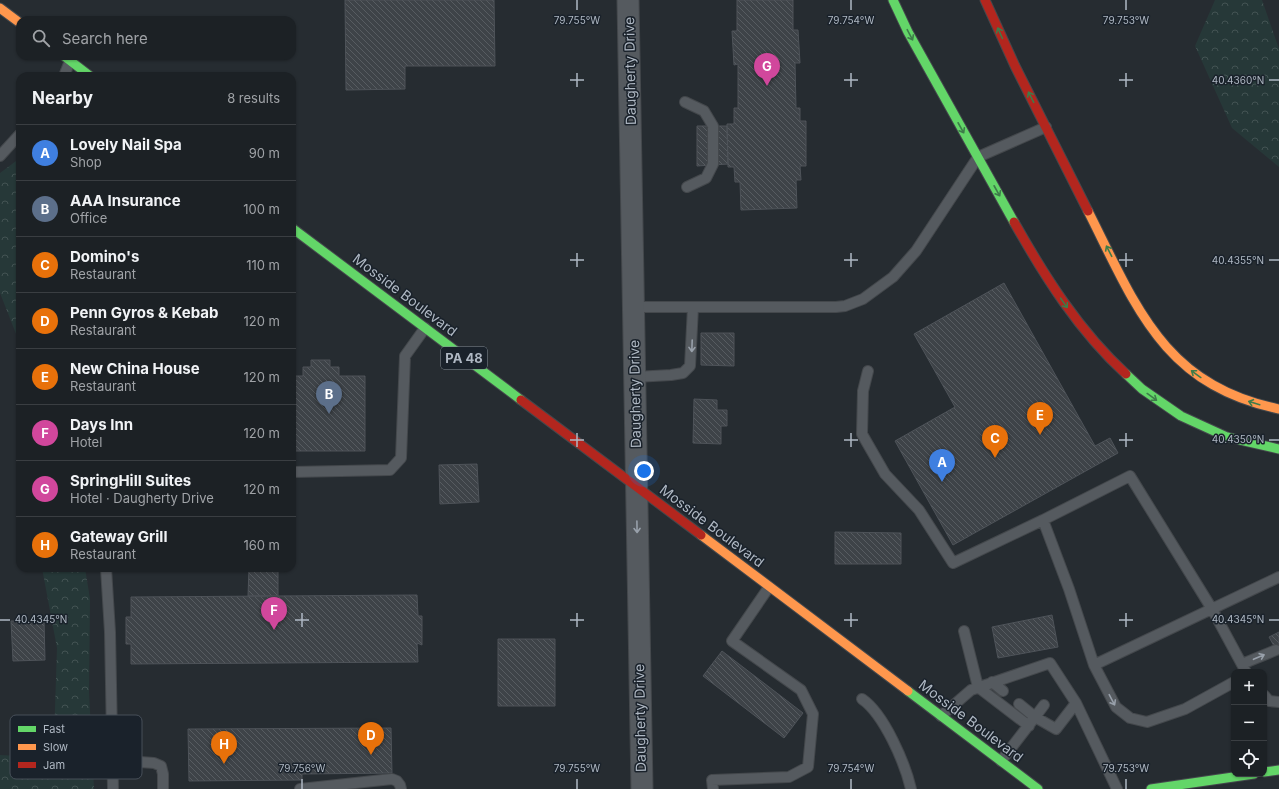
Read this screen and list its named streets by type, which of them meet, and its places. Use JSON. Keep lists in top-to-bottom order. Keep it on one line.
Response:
{"streets":{"main road":["Mosside Boulevard","PA 48"],"street":["Daugherty Drive"]},"crossings":[["Daugherty Drive","Mosside Boulevard"]],"one_way":["Daugherty Drive"],"legend":["Fast","Slow","Jam"],"page":{"search":"Search here","pins":["G","B","E","C","A","F","D","H"],"heading":["Nearby","8 results"],"list":[{"mark":"A","name":"Lovely Nail Spa","note":"Shop","value":"90 m"},{"mark":"B","name":"AAA Insurance","note":"Office","value":"100 m"},{"mark":"C","name":"Domino's","note":"Restaurant","value":"110 m"},{"mark":"D","name":"Penn Gyros & Kebab","note":"Restaurant","value":"120 m"},{"mark":"E","name":"New China House","note":"Restaurant","value":"120 m"},{"mark":"F","name":"Days Inn","note":"Hotel","value":"120 m"},{"mark":"G","name":"SpringHill Suites","note":"Hotel · Daugherty Drive","value":"120 m"},{"mark":"H","name":"Gateway Grill","note":"Restaurant","value":"160 m"}],"map_buttons":["+","−"]},"coordinates":["79.755°W","79.754°W","79.753°W","40.4360°N","40.4355°N","40.4350°N","40.4345°N","79.756°W"]}
